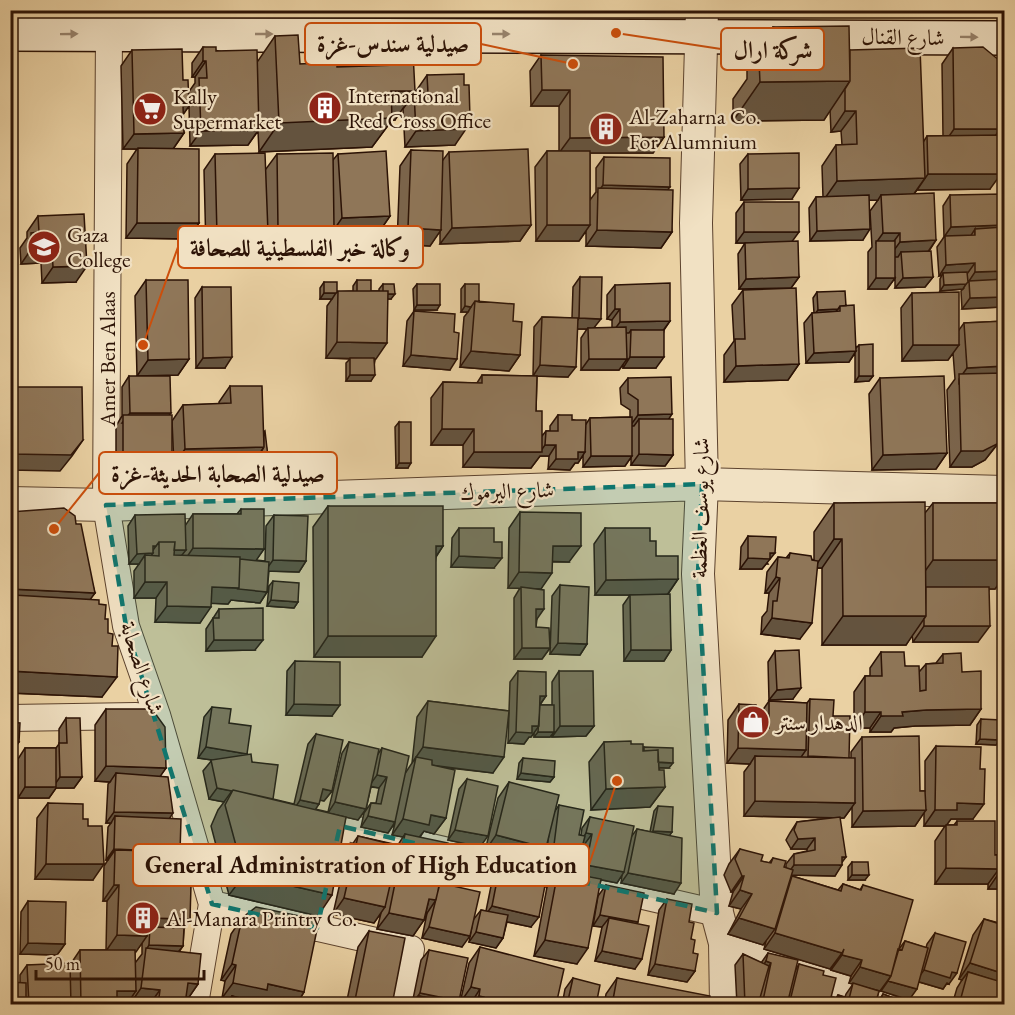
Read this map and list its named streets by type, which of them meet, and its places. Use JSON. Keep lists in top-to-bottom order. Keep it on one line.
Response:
{"streets":{"main road":["شارع القنال"],"street":["Amer Ben Alaas","شارع اليرموك","شارع يوسف العظمة","شارع الصحابة"]},"crossings":[["شارع القنال","Amer Ben Alaas"],["شارع القنال","شارع يوسف العظمة"],["Amer Ben Alaas","شارع اليرموك"],["Amer Ben Alaas","شارع الصحابة"],["شارع اليرموك","شارع يوسف العظمة"],["شارع اليرموك","شارع الصحابة"]],"one_way":["شارع القنال"],"places":{"other":["شركة ارال","صيدلية سندس-غزة","وكالة خبر الفلسطينية للصحافة","صيدلية الصحابة الحديثة-غزة","General Administration of High Education"],"building":["International Red Cross Office","Al-Zaharna Co. For Alumnium","Al-Manara Printry Co."],"supermarket":["Kally Supermarket"],"school or university":["Gaza College"],"shop":["الدهدار سنتر"]},"scale_bar":"50 m"}
